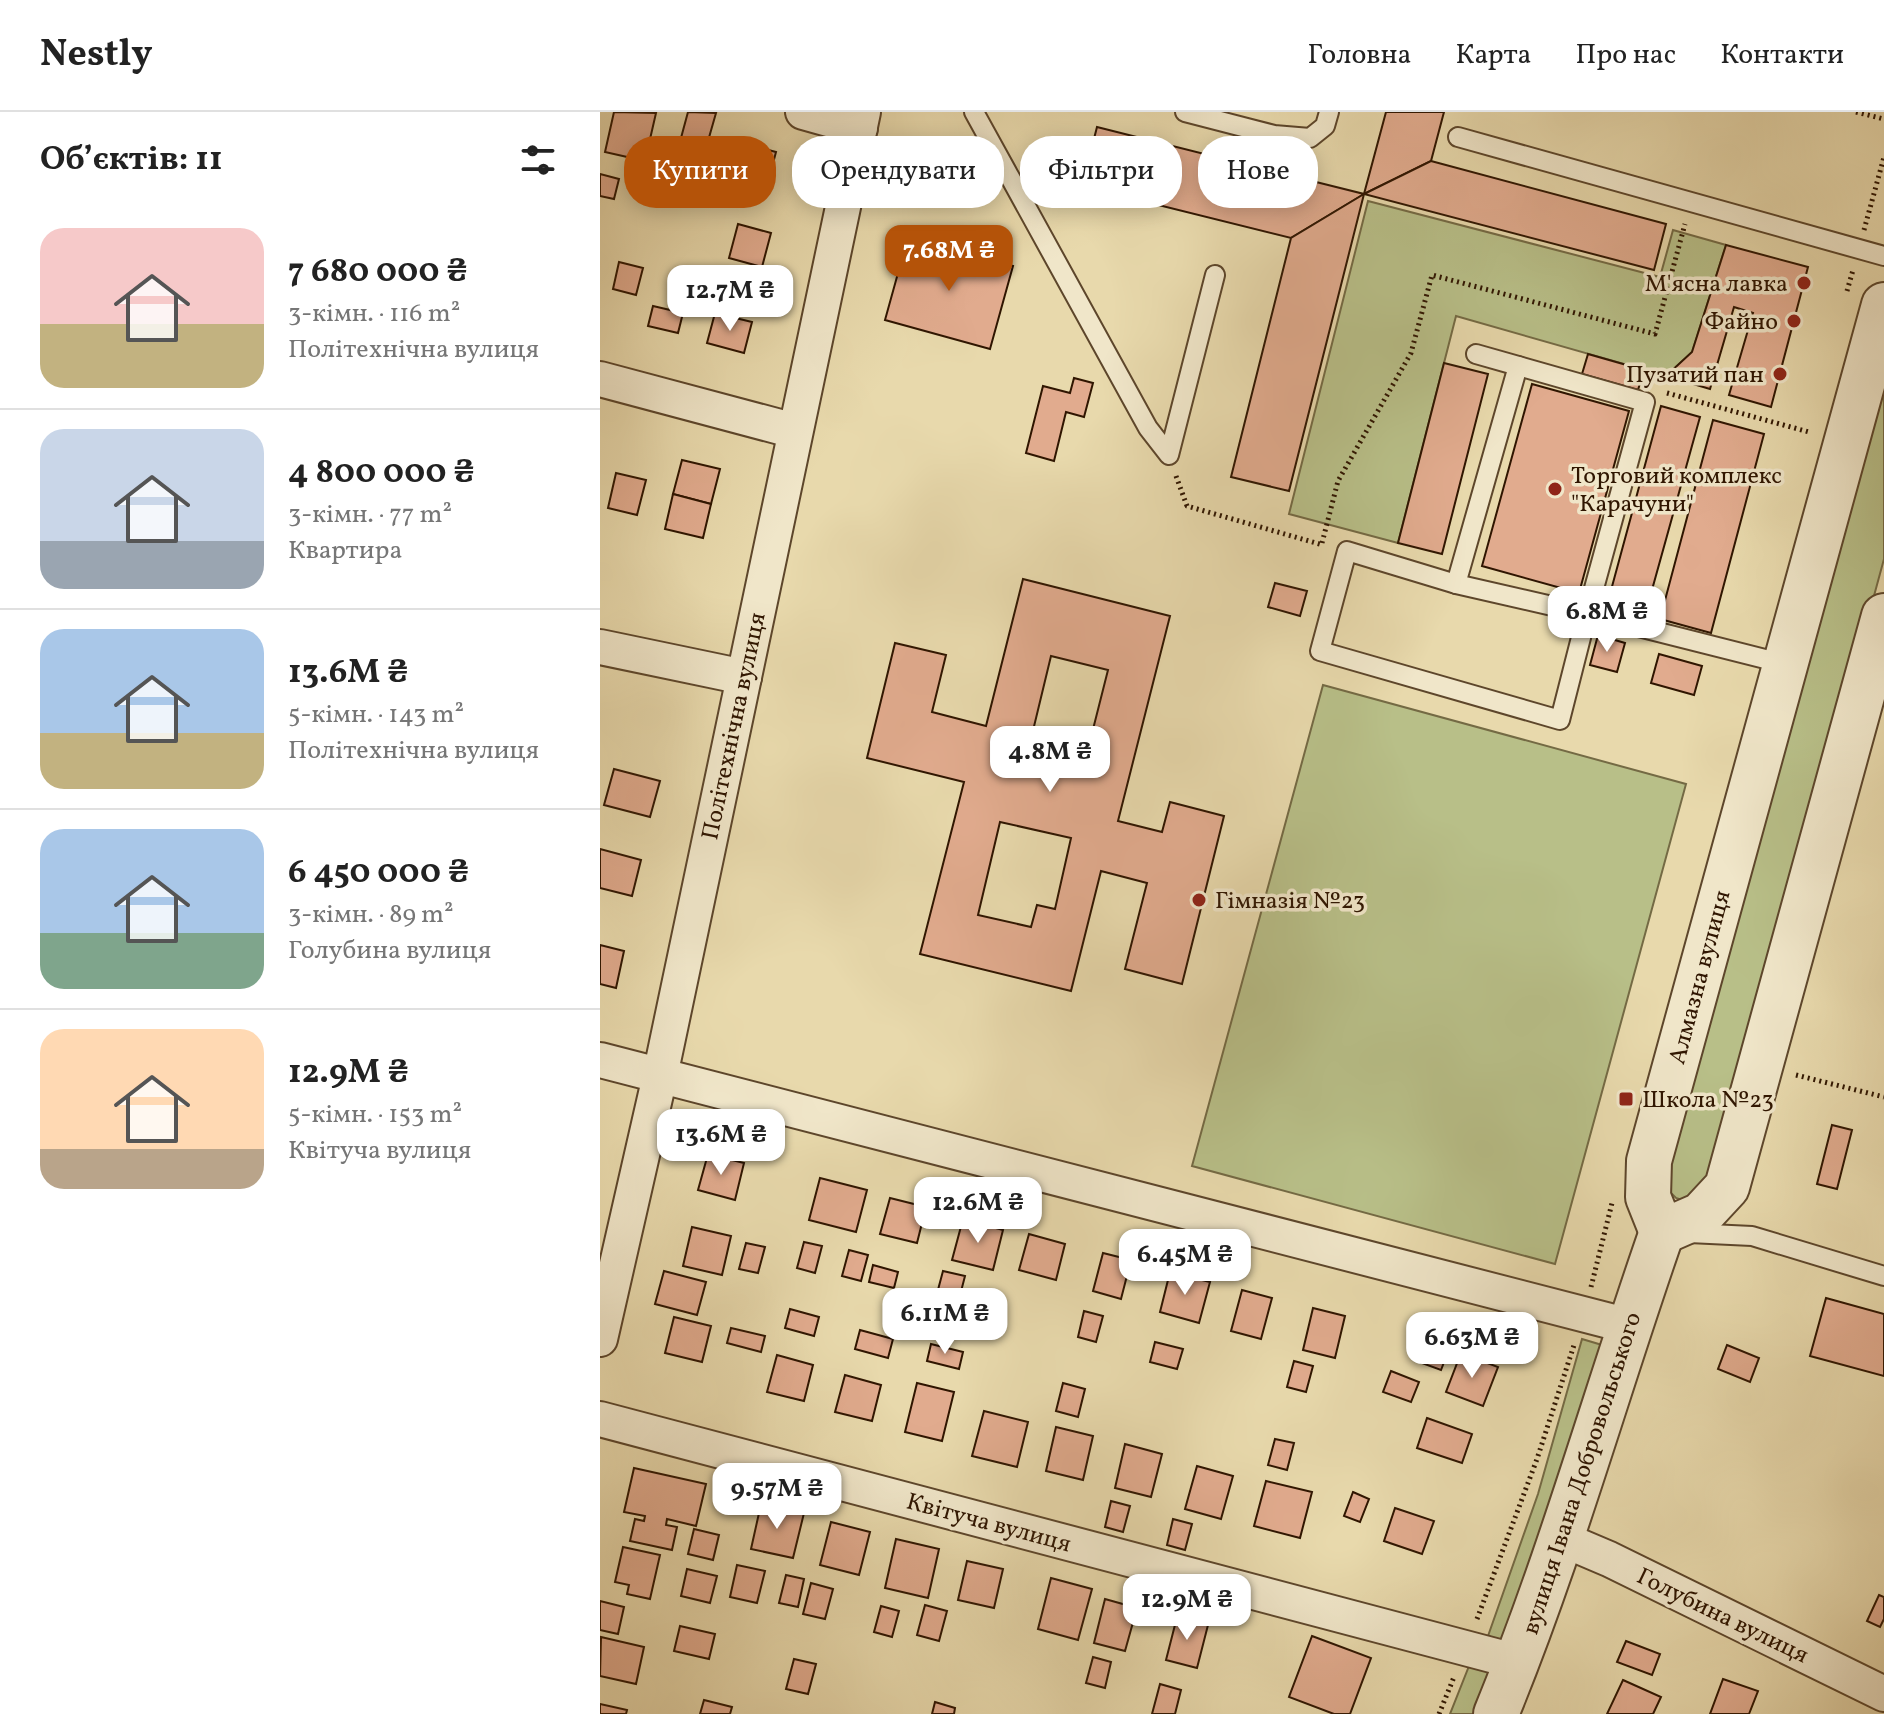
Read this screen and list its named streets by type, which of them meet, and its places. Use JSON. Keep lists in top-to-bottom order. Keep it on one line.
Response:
{"streets":{"street":["Політехнічна вулиця","Алмазна вулиця","вулиця Івана Добровольського","Квітуча вулиця","Голубина вулиця"]},"crossings":[["Алмазна вулиця","вулиця Івана Добровольського"],["вулиця Івана Добровольського","Квітуча вулиця"],["вулиця Івана Добровольського","Голубина вулиця"]],"places":{"other":["М'ясна лавка","Файно","Пузатий пан","Торговий комплекс \"Карачуни\"","Гімназія №23"],"transit":["Школа №23"]},"page":{"header":"Nestly","nav":["Головна","Карта","Про нас","Контакти"],"heading":"Об’єктів: 11","chip":["Купити","Орендувати","Фільтри","Нове"],"list":[{"name":"7 680 000 ₴","note":"3-кімн. · 116 m² · Політехнічна вулиця"},{"name":"4 800 000 ₴","note":"3-кімн. · 77 m² · Квартира"},{"name":"13.6M ₴","note":"5-кімн. · 143 m² · Політехнічна вулиця"},{"name":"6 450 000 ₴","note":"3-кімн. · 89 m² · Голубина вулиця"},{"name":"12.9M ₴","note":"5-кімн. · 153 m² · Квітуча вулиця"}],"price":["7.68M ₴","12.7M ₴","6.8M ₴","4.8M ₴","13.6M ₴","12.6M ₴","6.45M ₴","6.11M ₴","6.63M ₴","9.57M ₴","12.9M ₴"]}}
